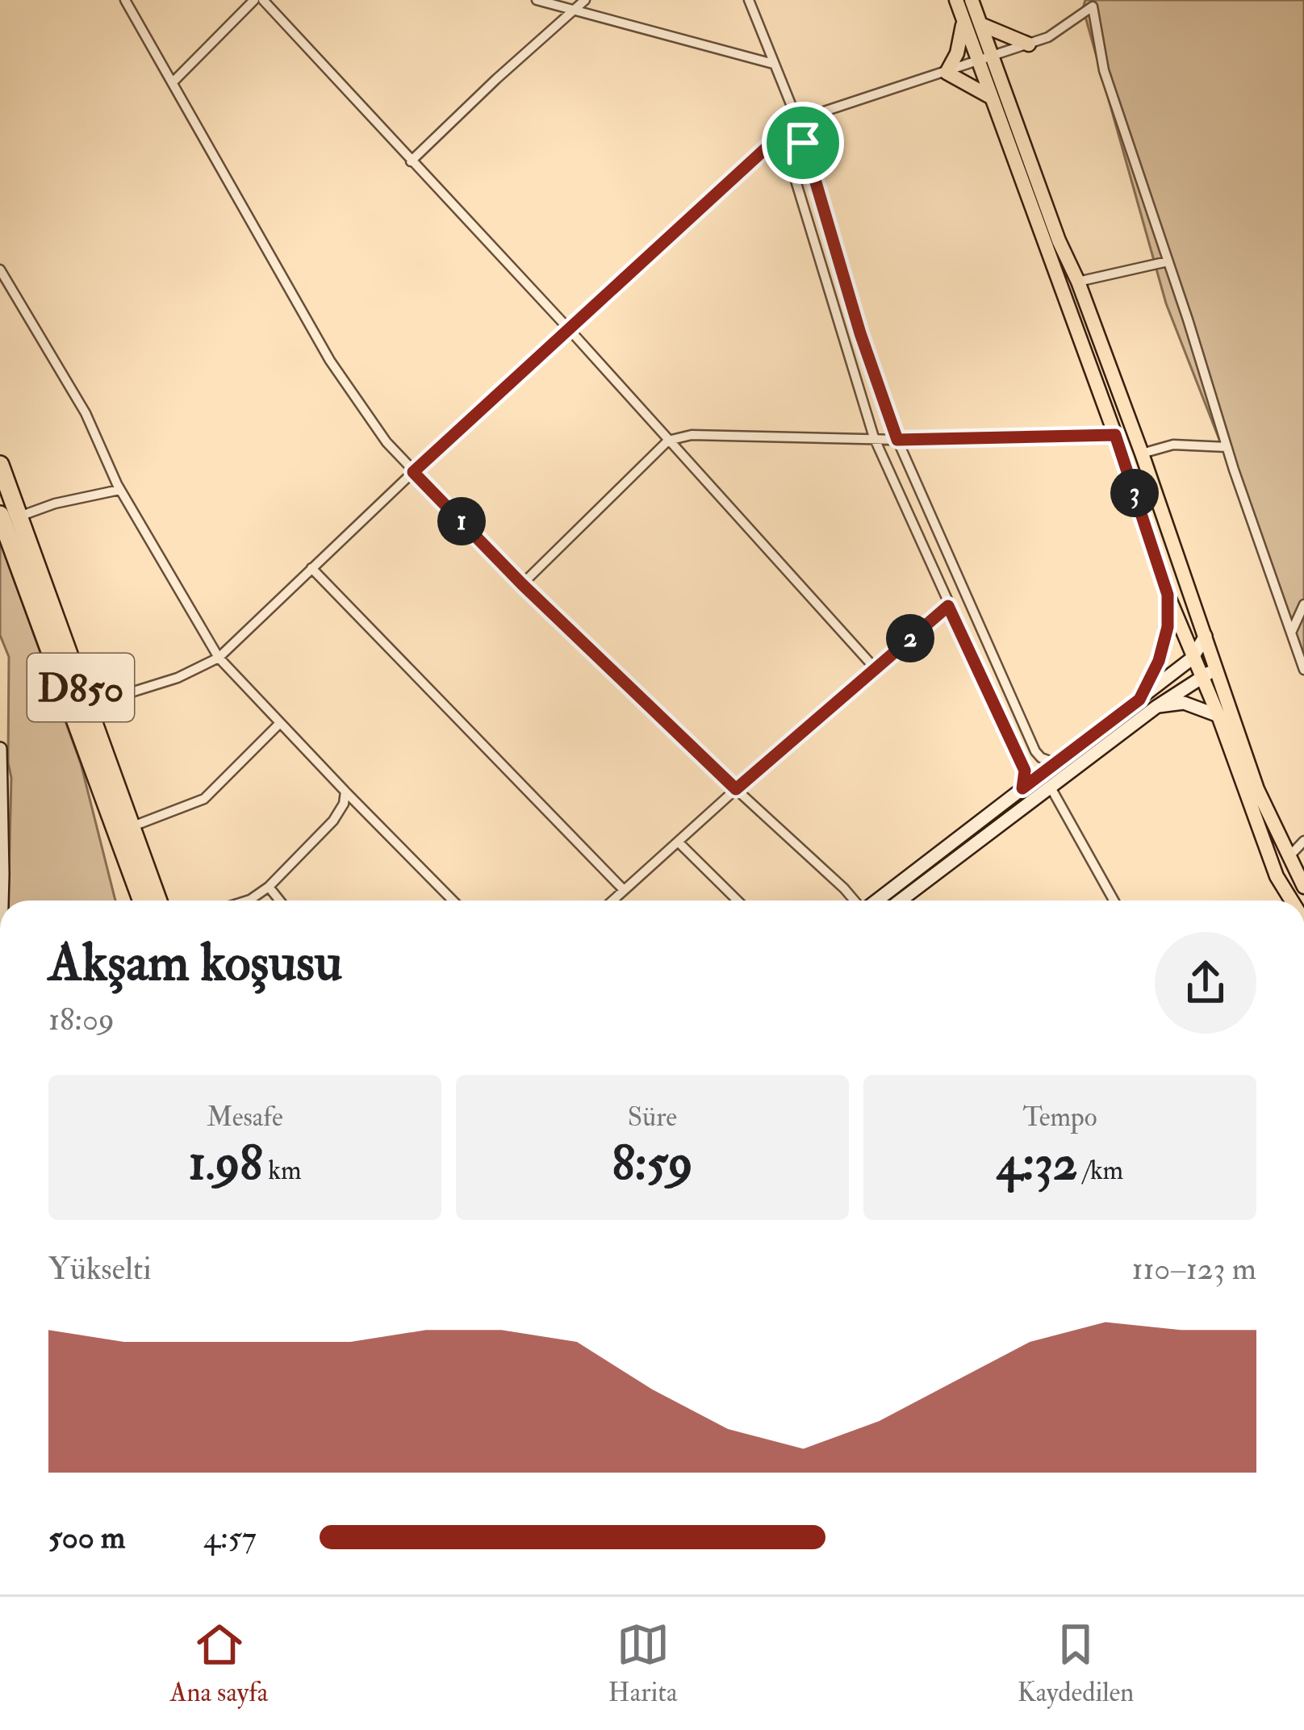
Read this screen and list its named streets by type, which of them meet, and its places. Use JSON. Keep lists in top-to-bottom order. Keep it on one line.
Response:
{"streets":{"highway":["D850"]},"page":{"pins":["3","1","2"],"heading":["Akşam koşusu","18:09"],"stats":[["Mesafe","1.98 km"],["Süre","8:59"],["Tempo","4:32 /km"]],"chart":["Yükselti","110–123 m"],"list":[{"name":"500 m","note":"4:57"}],"tabs":["Ana sayfa","Harita","Kaydedilen"]}}
